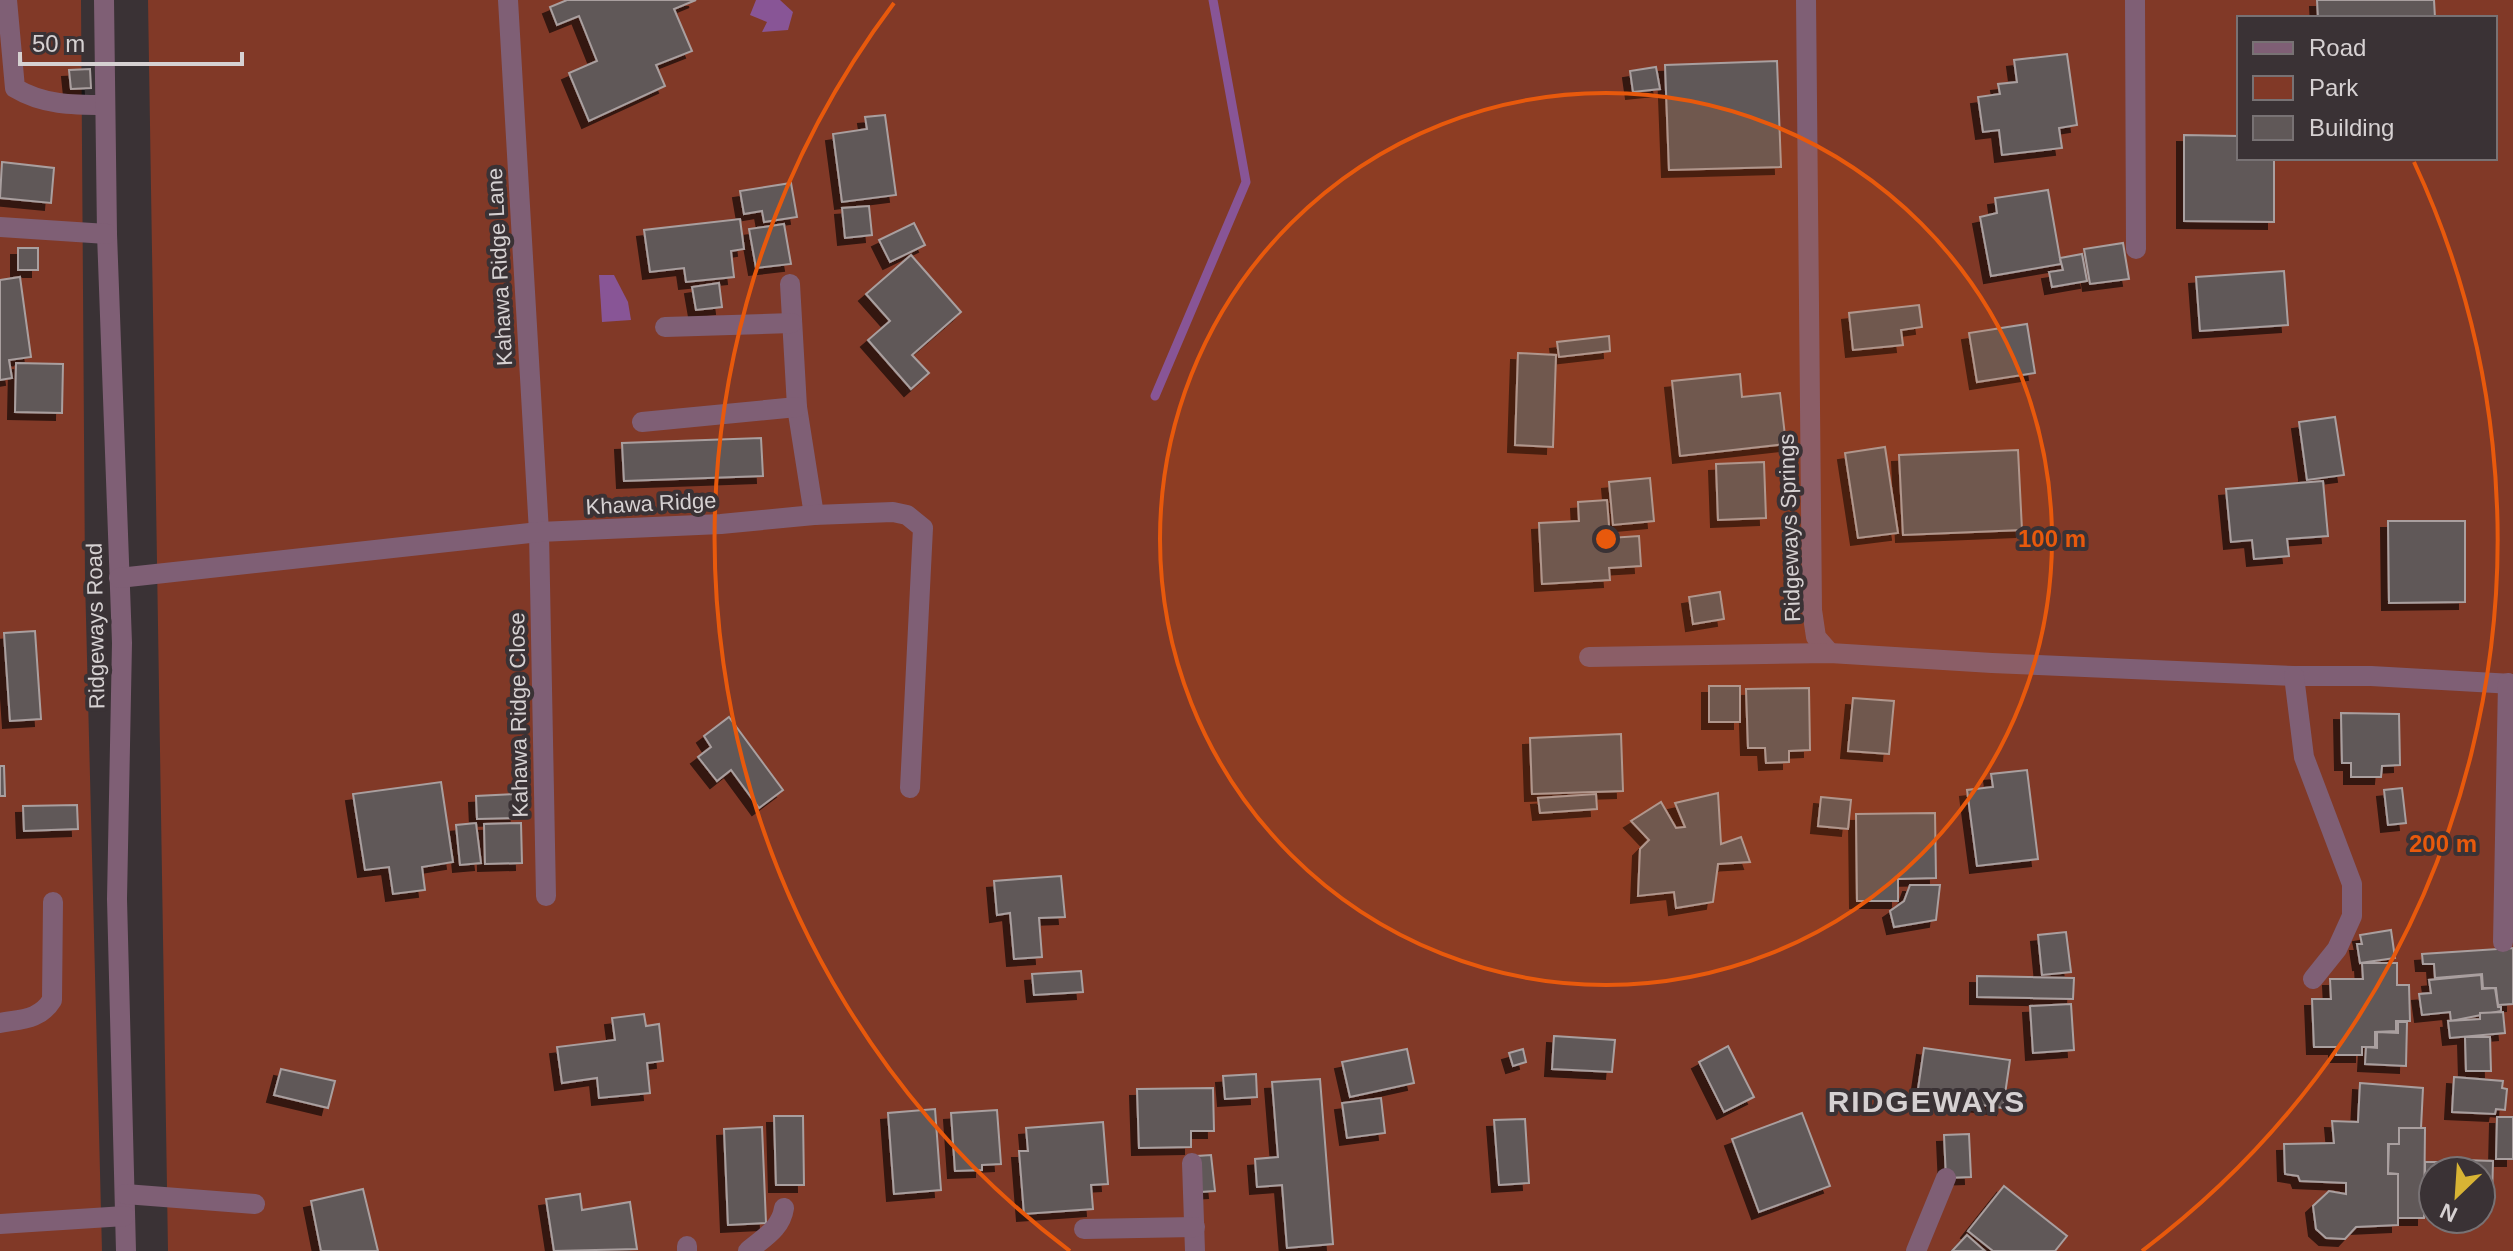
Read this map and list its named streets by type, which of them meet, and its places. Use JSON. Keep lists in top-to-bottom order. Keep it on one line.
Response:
{"streets":{"street":["Kahawa Ridge Lane","Khawa Ridge","Ridgeways Springs","Ridgeways Road","Kahawa Ridge Close"]},"crossings":[["Kahawa Ridge Lane","Khawa Ridge"],["Kahawa Ridge Lane","Kahawa Ridge Close"],["Khawa Ridge","Ridgeways Road"],["Khawa Ridge","Kahawa Ridge Close"]],"districts":["RIDGEWAYS"],"legend":["Road","Park","Building"],"scale_bar":"50 m","north":"bottom left","rings":["100 m","200 m"]}
